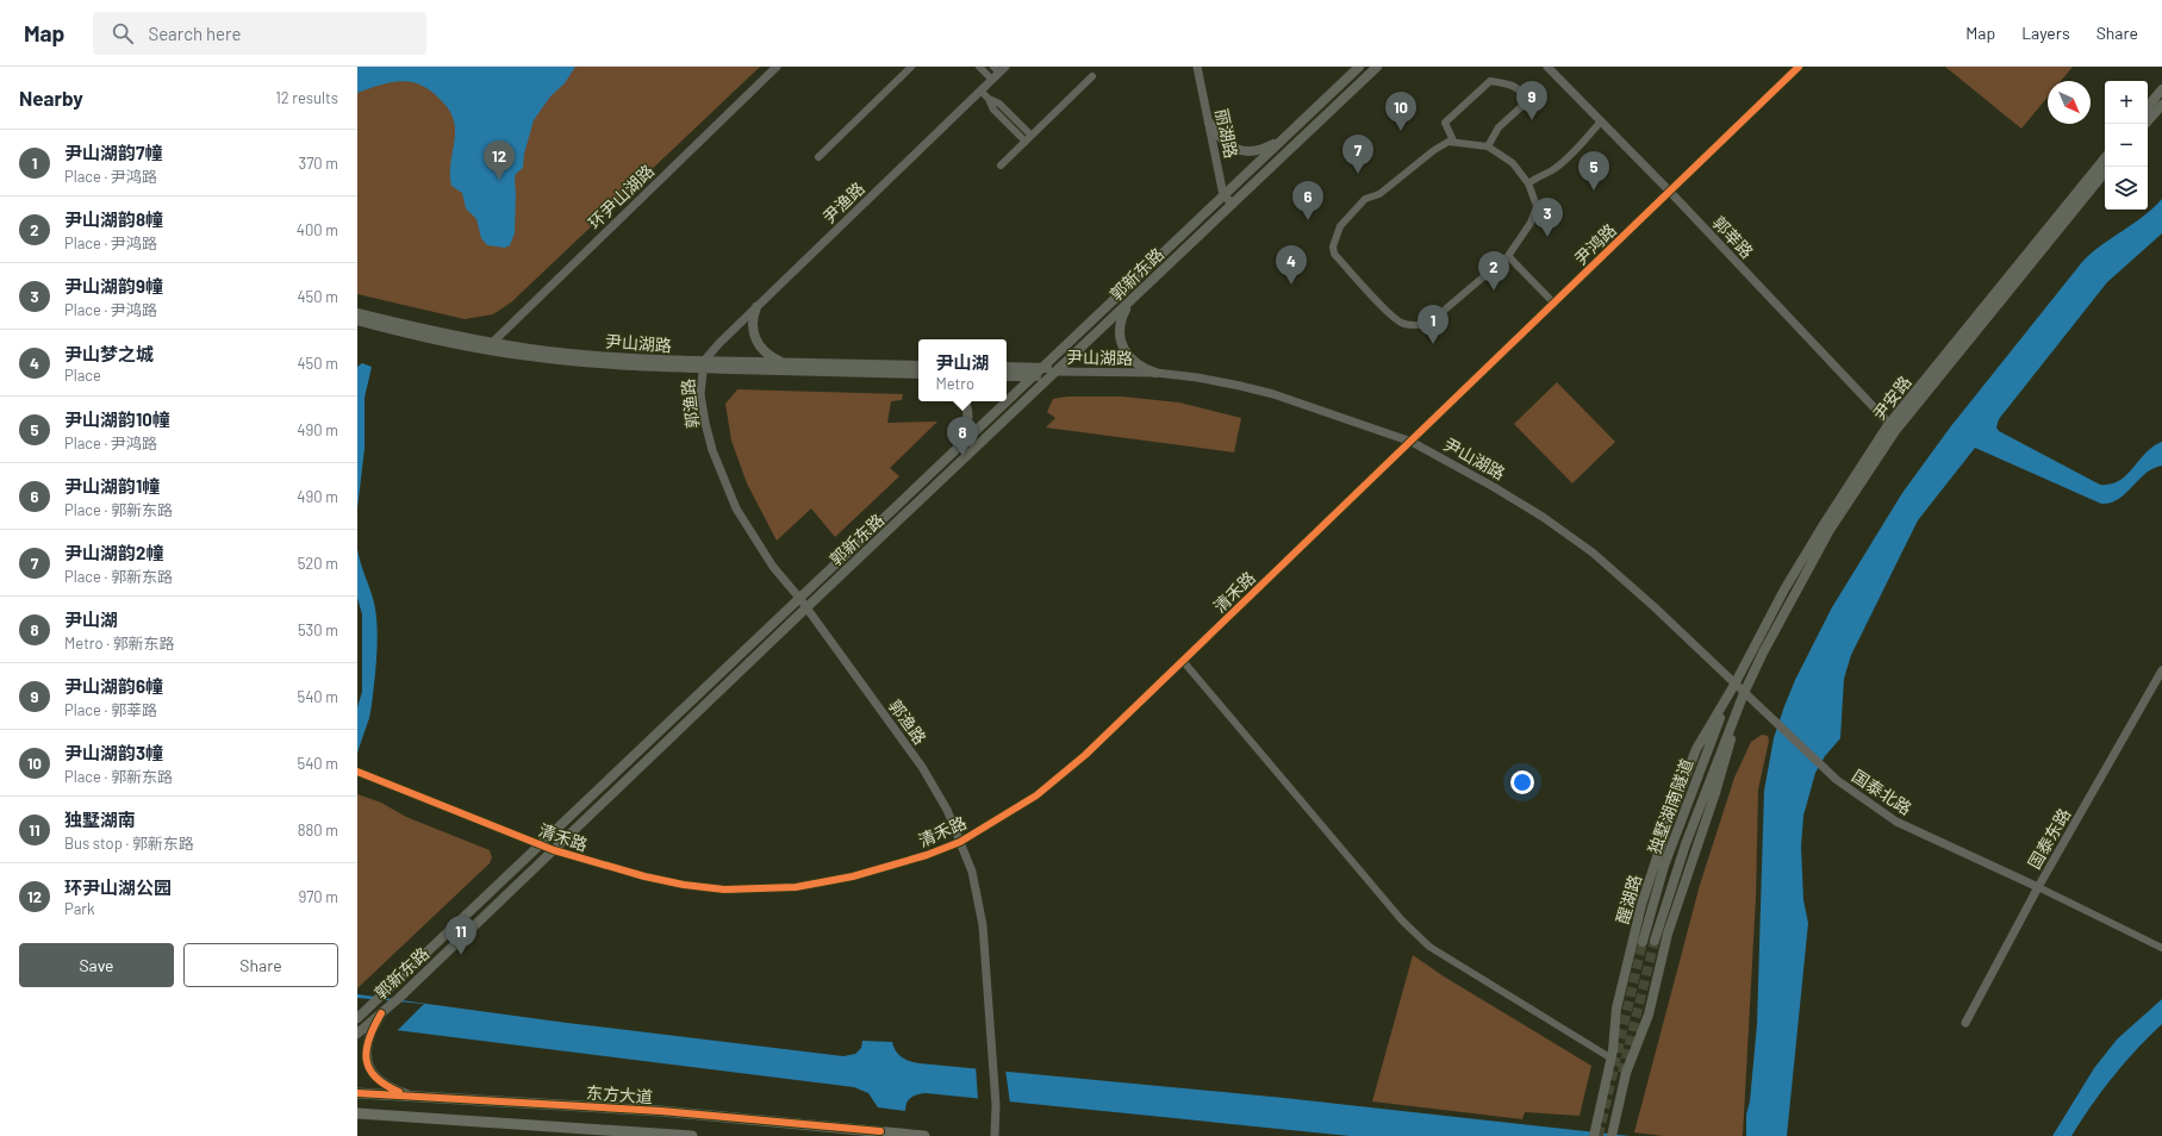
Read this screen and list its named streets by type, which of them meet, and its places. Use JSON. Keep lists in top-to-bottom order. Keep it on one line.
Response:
{"streets":{"main road":["郭新东路","尹山湖路","尹安路","独墅湖南隧道","醒湖路","东方大道"],"street":["丽湖路","环尹山湖路","尹渔路","郭莘路","尹鸿路","郭渔路","清禾路","国泰北路","国泰东路"]},"crossings":[["丽湖路","郭新东路"],["环尹山湖路","尹山湖路"],["尹渔路","尹山湖路"],["尹渔路","郭渔路"],["郭莘路","尹鸿路"],["郭莘路","尹安路"],["尹鸿路","尹山湖路"],["尹鸿路","清禾路"],["郭新东路","尹山湖路"],["郭新东路","郭渔路"],["郭新东路","清禾路"],["尹山湖路","尹安路"],["尹山湖路","郭渔路"],["尹山湖路","清禾路"],["尹山湖路","国泰北路"],["尹山湖路","独墅湖南隧道"],["尹山湖路","醒湖路"],["尹安路","国泰北路"],["尹安路","独墅湖南隧道"],["尹安路","醒湖路"],["郭渔路","清禾路"],["国泰北路","独墅湖南隧道"],["国泰北路","国泰东路"],["国泰北路","醒湖路"],["独墅湖南隧道","醒湖路"]],"north":"bottom right","page":{"header":"Map","search":"Search here","nav":["Map","Layers","Share"],"heading":["Nearby","12 results"],"map_buttons":["+","−"],"pins":["9","10","7","12","5","6","3","4","2","1","8","11"],"list":[{"mark":"1","name":"尹山湖韵7幢","note":"Place · 尹鸿路","value":"370 m"},{"mark":"2","name":"尹山湖韵8幢","note":"Place · 尹鸿路","value":"400 m"},{"mark":"3","name":"尹山湖韵9幢","note":"Place · 尹鸿路","value":"450 m"},{"mark":"4","name":"尹山梦之城","note":"Place","value":"450 m"},{"mark":"5","name":"尹山湖韵10幢","note":"Place · 尹鸿路","value":"490 m"},{"mark":"6","name":"尹山湖韵1幢","note":"Place · 郭新东路","value":"490 m"},{"mark":"7","name":"尹山湖韵2幢","note":"Place · 郭新东路","value":"520 m"},{"mark":"8","name":"尹山湖","note":"Metro · 郭新东路","value":"530 m"},{"mark":"9","name":"尹山湖韵6幢","note":"Place · 郭莘路","value":"540 m"},{"mark":"10","name":"尹山湖韵3幢","note":"Place · 郭新东路","value":"540 m"},{"mark":"11","name":"独墅湖南","note":"Bus stop · 郭新东路","value":"880 m"},{"mark":"12","name":"环尹山湖公园","note":"Park","value":"970 m"}],"popup":["尹山湖","Metro"],"buttons":["Save","Share"]}}
